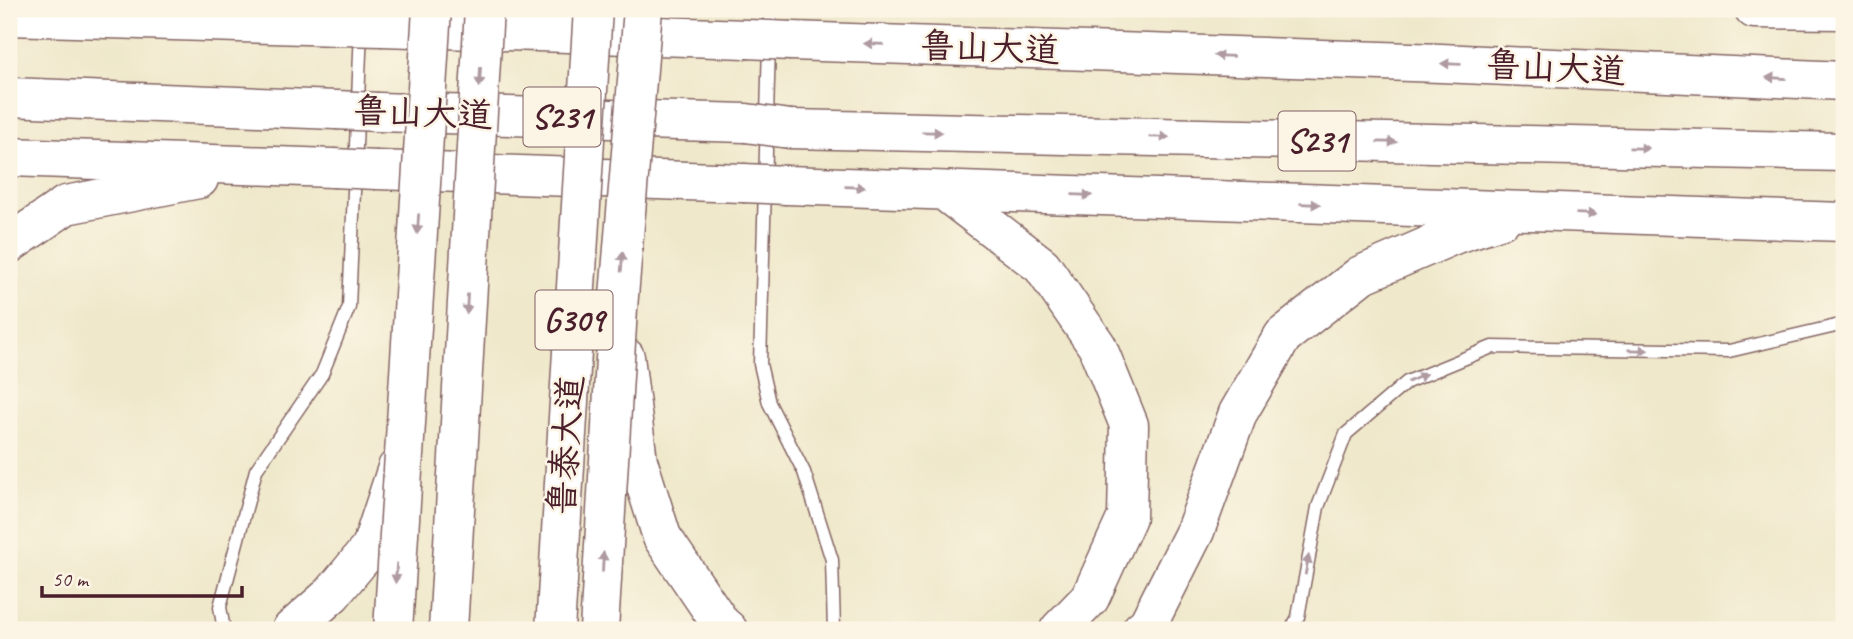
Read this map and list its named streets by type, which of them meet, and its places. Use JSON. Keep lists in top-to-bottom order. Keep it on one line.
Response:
{"streets":{"main road":["鲁山大道","S231","G309","鲁泰大道"]},"scale_bar":"50 m"}
